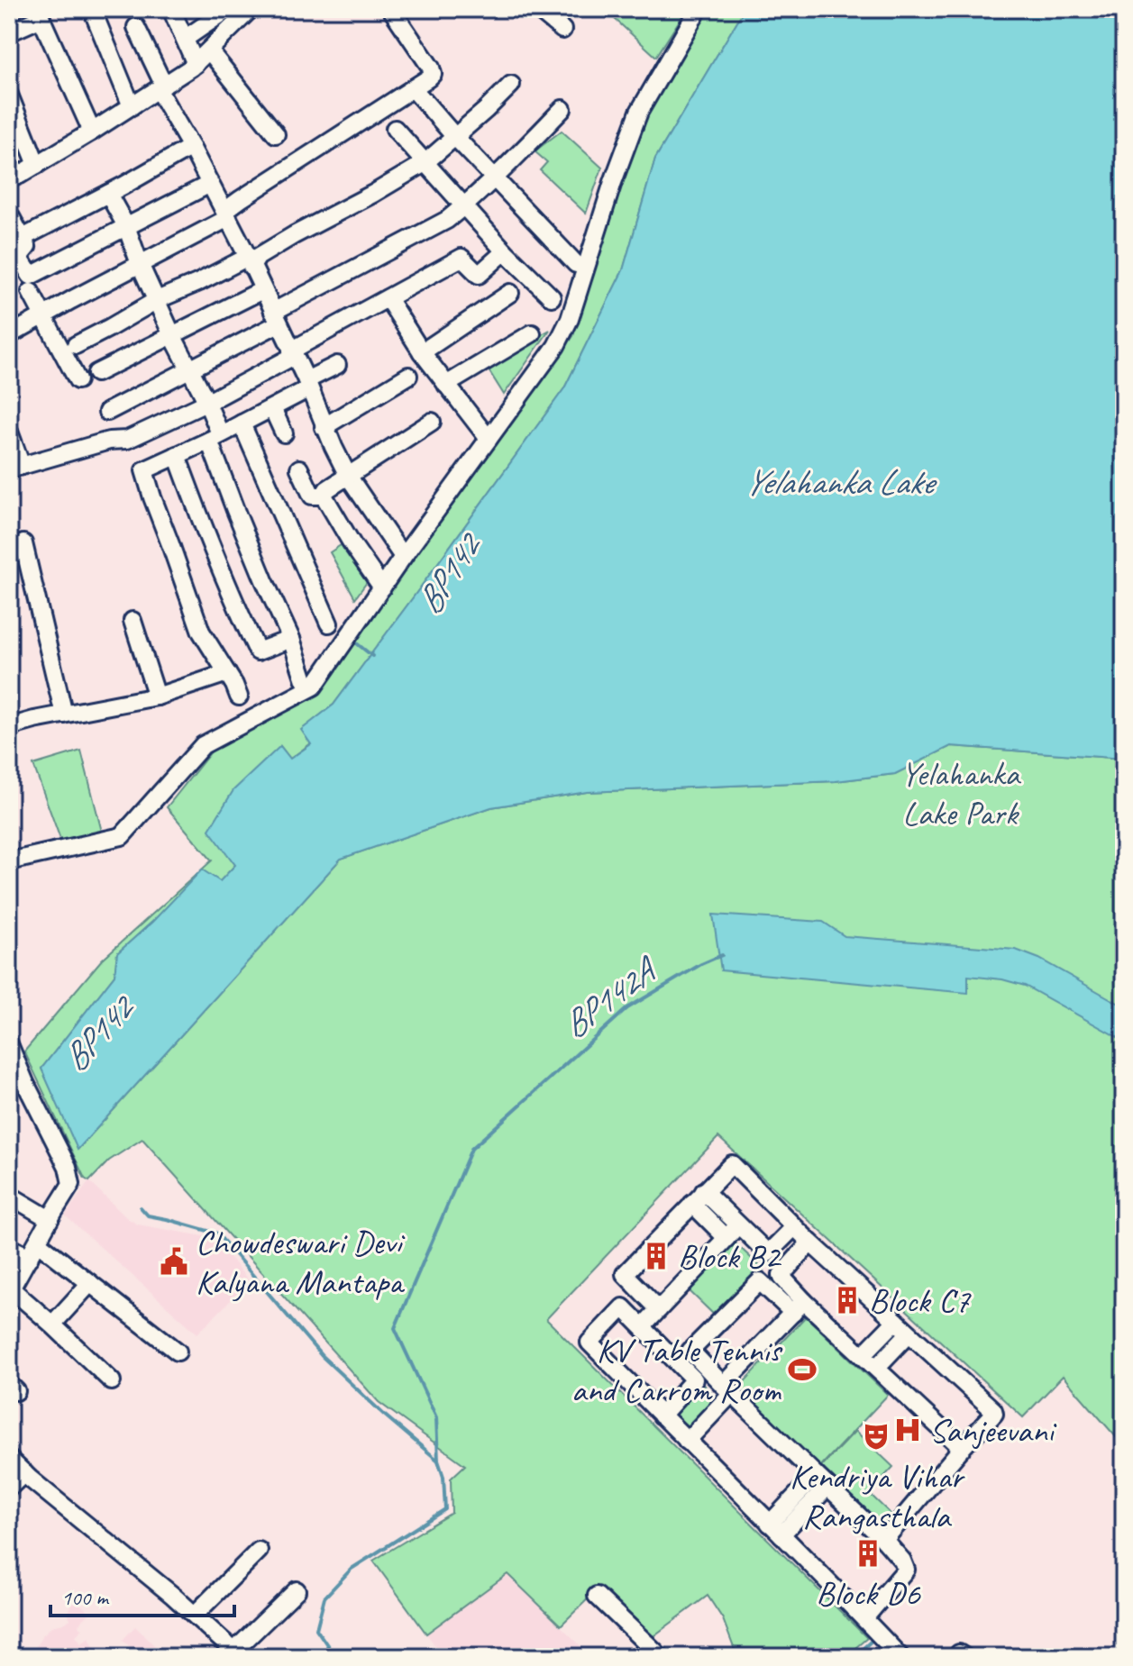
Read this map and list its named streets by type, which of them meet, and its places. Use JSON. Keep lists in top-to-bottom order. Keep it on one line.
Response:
{"water":["Yelahanka Lake","BP142","BP142A"],"parks":["Yelahanka Lake Park"],"places":{"building":["Block B2","Block C7","Block D6"],"public building":["Chowdeswari Devi Kalyana Mantapa"],"sports":["KV Table Tennis and Carrom Room"],"hospital":["Sanjeevani"],"theatre":["Kendriya Vihar Rangasthala"]},"scale_bar":"100 m"}
